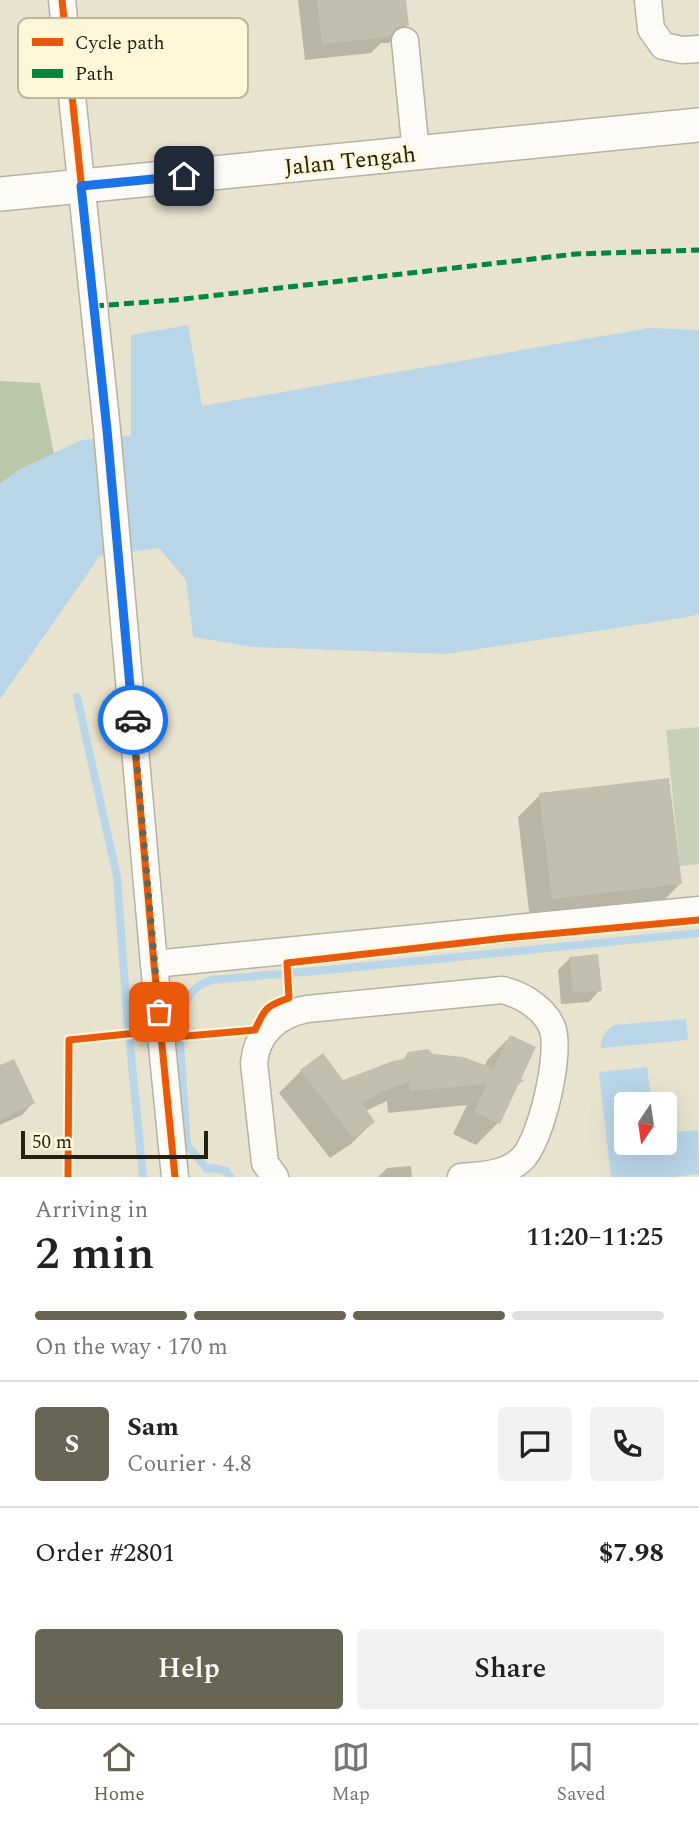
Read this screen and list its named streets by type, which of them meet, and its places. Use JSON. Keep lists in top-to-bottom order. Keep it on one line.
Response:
{"streets":{"main road":["Jalan Tengah"]},"legend":["Cycle path","Path"],"scale_bar":"50 m","north":"bottom","page":{"scale":"50 m","heading":["2 min","Arriving in","11:20–11:25"],"panel":["Sam","Courier · 4.8","Order #2801","$7.98"],"bar":"On the way · 170 m","round":"S","buttons":["Help","Share"],"tabs":["Home","Map","Saved"]}}
